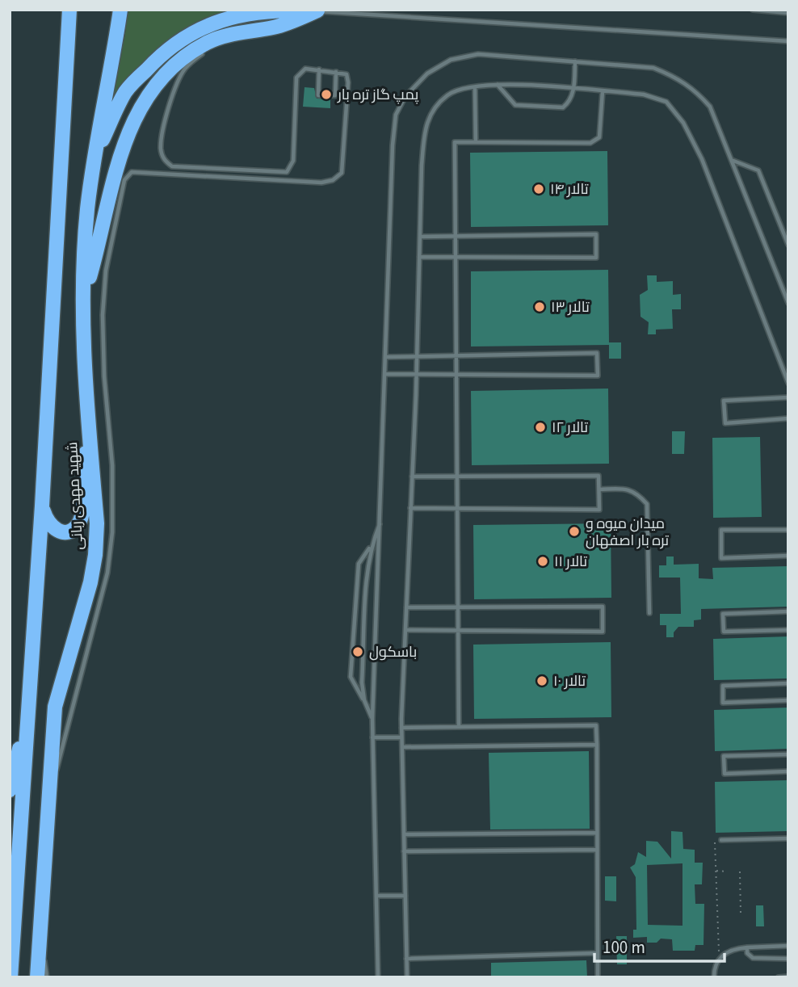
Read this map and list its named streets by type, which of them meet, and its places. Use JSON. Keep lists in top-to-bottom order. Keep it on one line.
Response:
{"streets":{"highway":["شهید مهدی ربانی"]},"places":["پمپ گاز تره بار","تالار ۱۴","تالار ۱۳","تالار ۱۲","میدان میوه و تره بار اصفهان","تالار ۱۱","باسكول","تالار ۱۰"],"scale_bar":"100 m"}
